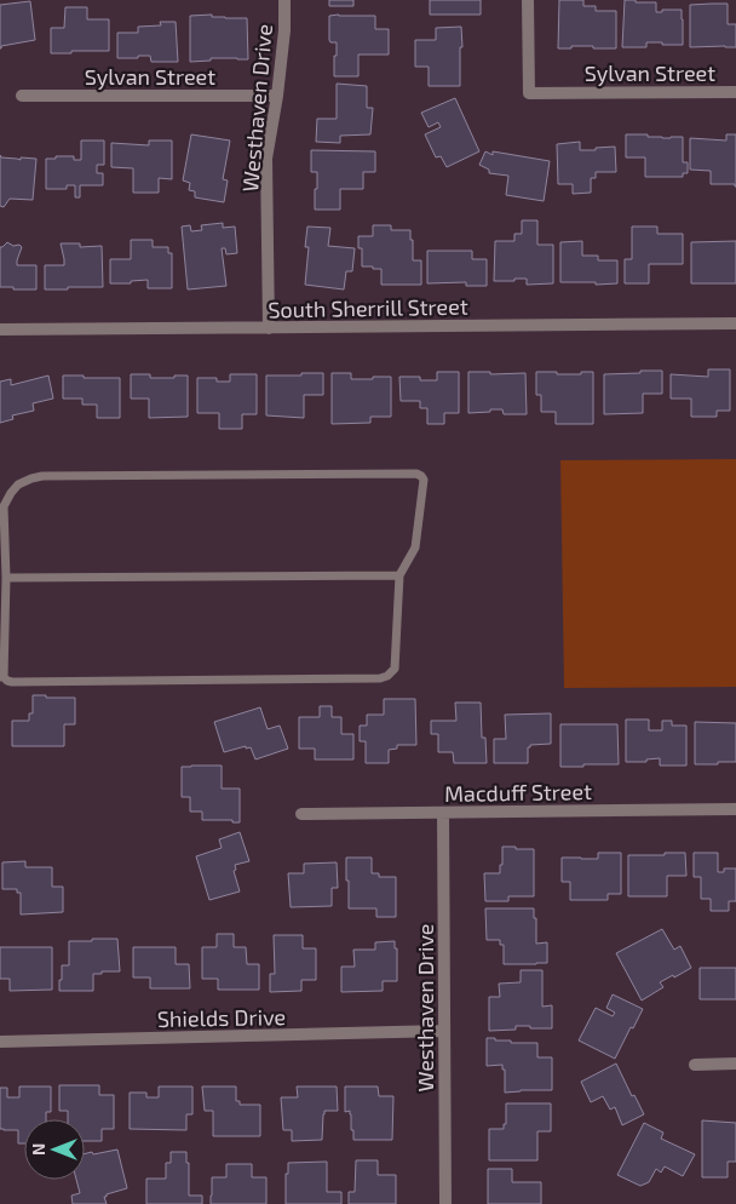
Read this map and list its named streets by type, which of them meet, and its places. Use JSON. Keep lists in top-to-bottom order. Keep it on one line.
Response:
{"streets":{"street":["Sylvan Street","Westhaven Drive","South Sherrill Street","Macduff Street","Shields Drive"]},"crossings":[["Sylvan Street","Westhaven Drive"],["Westhaven Drive","South Sherrill Street"],["Westhaven Drive","Macduff Street"],["Westhaven Drive","Shields Drive"]],"north":"left"}
